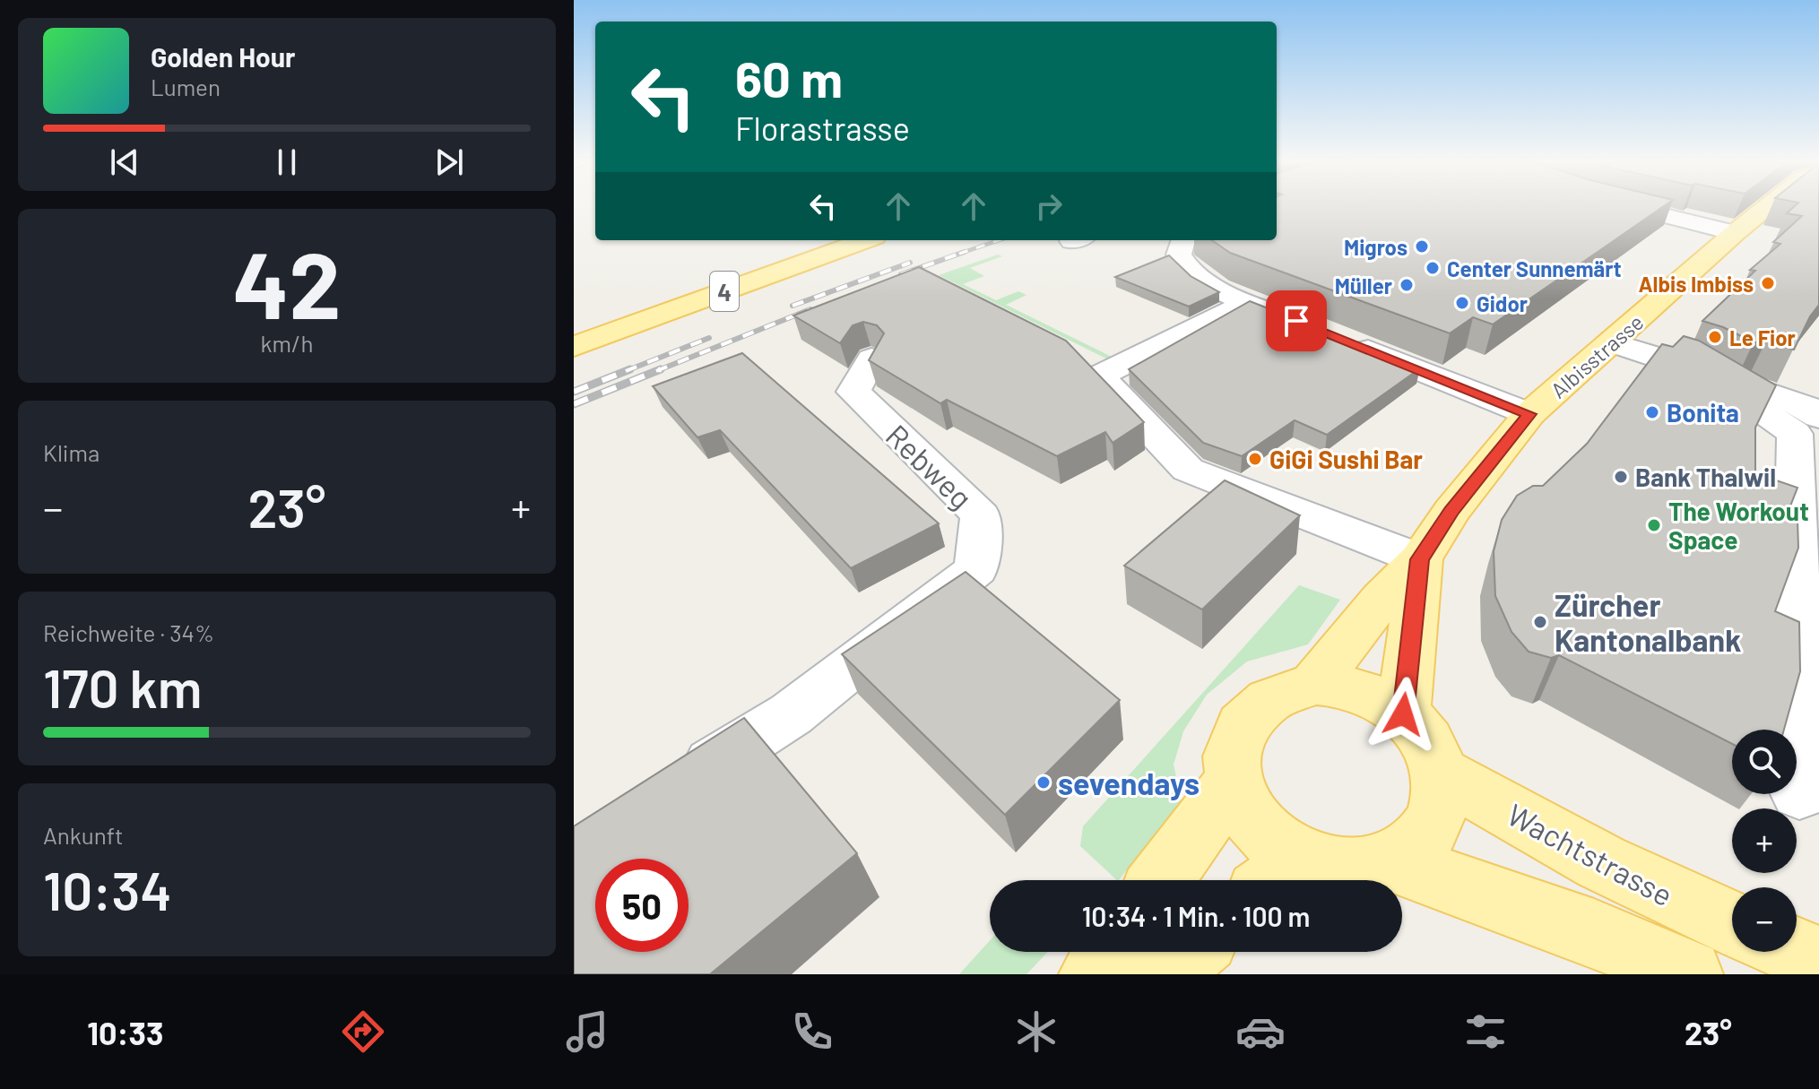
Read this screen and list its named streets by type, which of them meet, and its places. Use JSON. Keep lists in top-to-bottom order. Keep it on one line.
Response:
{"streets":{"main road":["4","Albisstrasse","Wachtstrasse"],"street":["Rebweg"]},"crossings":[["Albisstrasse","Wachtstrasse"]],"places":["Migros","Center Sunnemärt","Albis Imbiss","Müller","Gidor","Le Fior","Bonita","GiGi Sushi Bar","Bank Thalwil","The Workout Space","Zürcher Kantonalbank","sevendays"],"page":{"turn":["60 m","Florastrasse"],"song":["Golden Hour","Lumen"],"tile":[["42","km/h"],"Klima",["Reichweite · 34%","170 km"],["Ankunft","10:34"]],"heat":["−","23°","+"],"map_buttons":["+","−"],"limit":"50","trip":"10:34 · 1 Min. · 100 m","tabs":["10:33","23°"]}}
